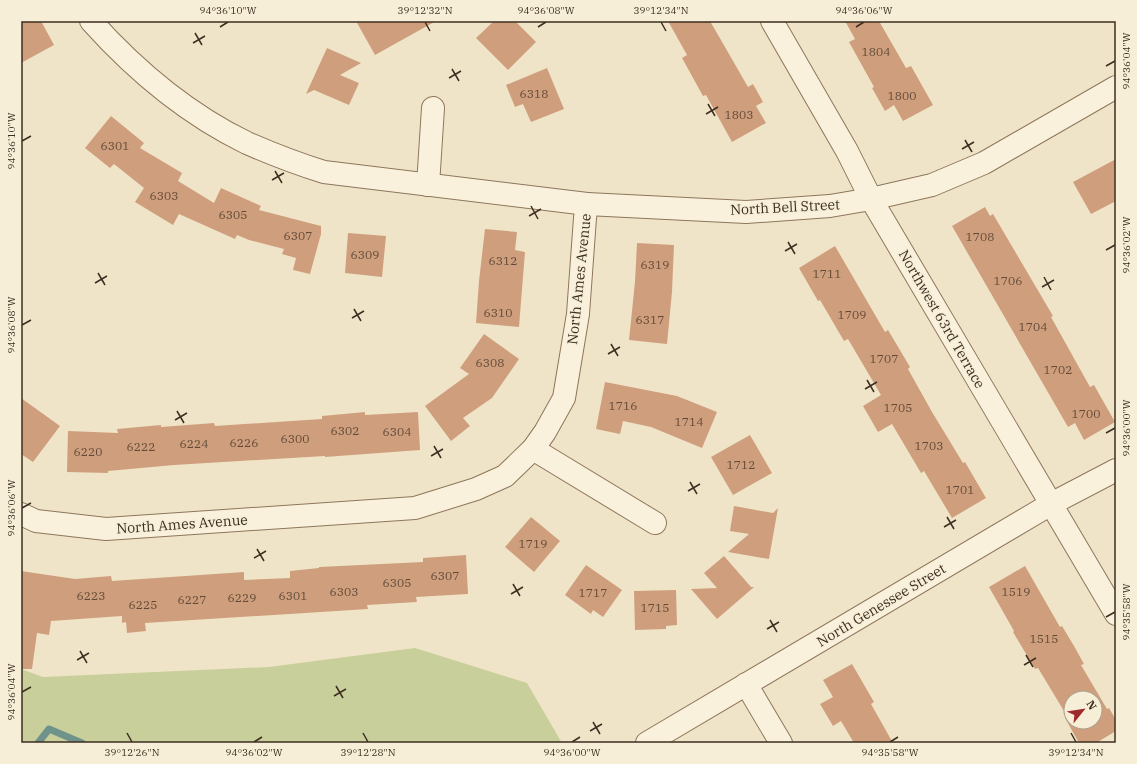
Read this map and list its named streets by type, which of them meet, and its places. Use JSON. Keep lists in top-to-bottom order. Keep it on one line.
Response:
{"streets":{"street":["North Bell Street","North Ames Avenue","Northwest 63rd Terrace","North Genessee Street"]},"crossings":[["North Bell Street","North Ames Avenue"],["North Bell Street","Northwest 63rd Terrace"],["Northwest 63rd Terrace","North Genessee Street"]],"house_numbers":["1804","6318","1800","1803","6301","6303","6305","6307","1708","6309","6312","6319","1711","1706","6310","1709","6317","1704","1707","6308","1702","1716","1705","1700","1714","6302","6304","6300","6226","6224","1703","6222","6220","1712","1701","1719","6307","6305","6303","1519","1717","6223","6301","6229","6227","6225","1715","1515"],"north":"top right","coordinates":["94°36'10\"W","39°12'32\"N","94°36'08\"W","39°12'34\"N","94°36'06\"W","94°36'04\"W","94°36'02\"W","94°36'00\"W","94°35'58\"W","39°12'26\"N","39°12'28\"N"]}
